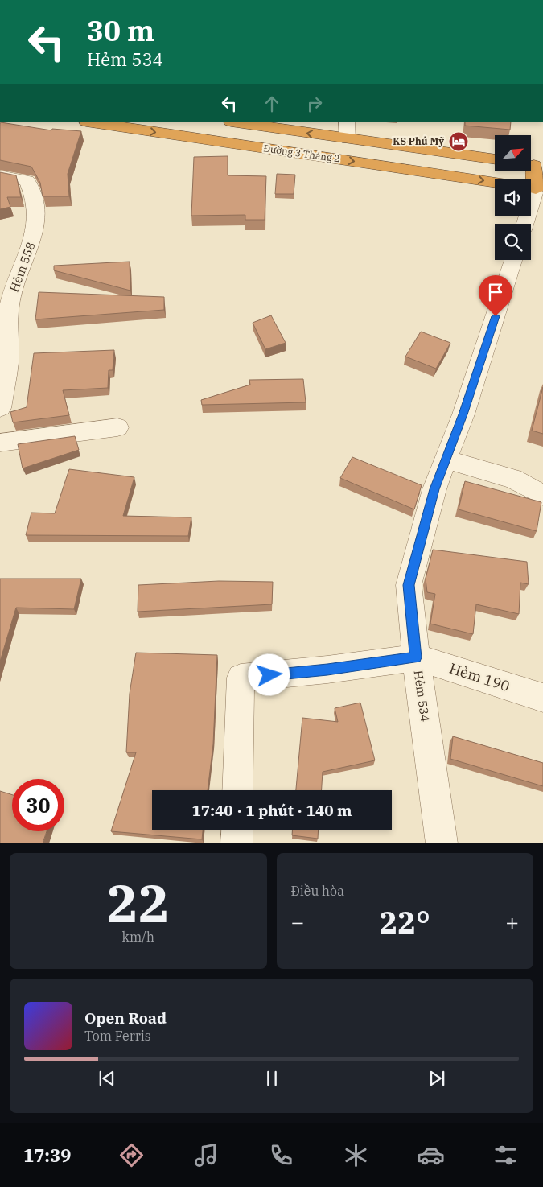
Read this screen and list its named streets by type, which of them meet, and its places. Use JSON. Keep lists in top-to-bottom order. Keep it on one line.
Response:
{"streets":{"highway":["Đường 3 Tháng 2"],"street":["Hẻm 558","Hẻm 190","Hẻm 534"]},"crossings":[["Hẻm 190","Hẻm 534"]],"places":{"hotel":["KS Phú Mỹ"]},"north":"top right","page":{"turn":["30 m","Hẻm 534"],"limit":"30","trip":"17:40 · 1 phút · 140 m","tile":[["22","km/h"],"Điều hòa"],"heat":["−","22°","+"],"song":["Open Road","Tom Ferris"],"tabs":"17:39"}}
